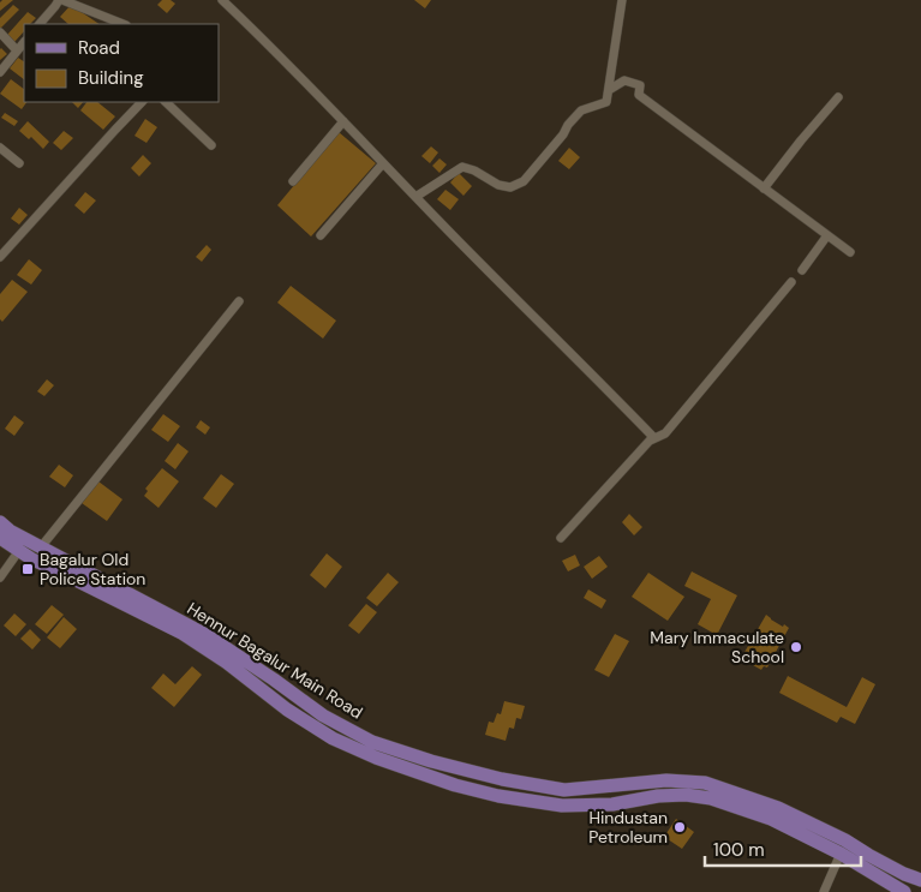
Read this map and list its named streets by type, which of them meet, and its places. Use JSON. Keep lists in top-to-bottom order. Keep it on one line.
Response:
{"streets":{"main road":["Hennur Bagalur Main Road"]},"places":{"transit":["Bagalur Old Police Station"],"other":["Mary Immaculate School","Hindustan Petroleum"]},"legend":["Road","Building"],"scale_bar":"100 m"}
